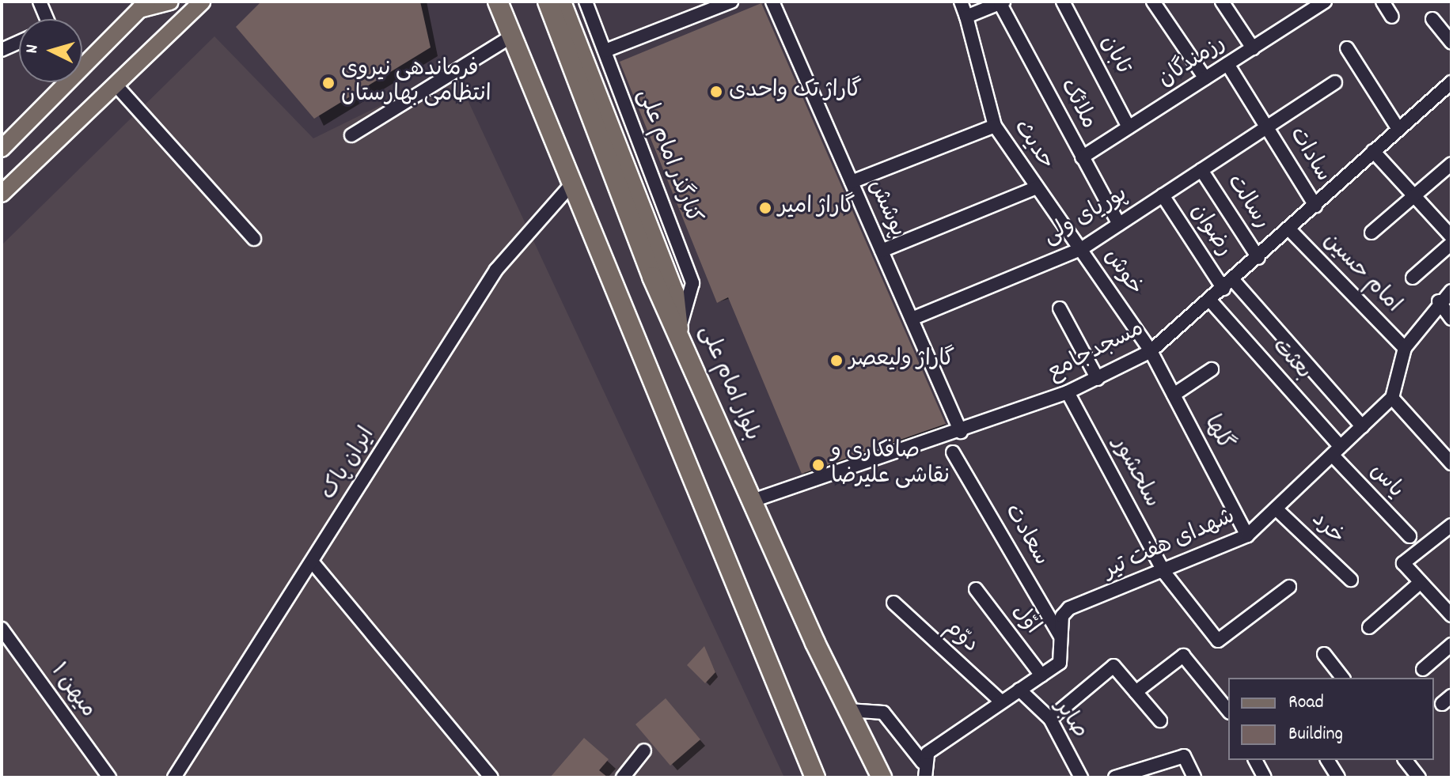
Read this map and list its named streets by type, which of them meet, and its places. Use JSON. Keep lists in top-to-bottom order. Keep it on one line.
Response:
{"streets":{"highway":["بلوار امام علی"],"street":["تابان","رزمندگان","ملائک","حدیث","سادات","کنارگذر امام علی","رسالت","پوشش","پوریای ولی","رضوان","خوش","امام حسین","مسجدجامع","بعثت","گلها","ایران پاک","سلحشور","یاس","خرد","سعادت","شهدای هفت تیر","اوّل","دوّم","میهن ۱","صابر"]},"crossings":[["تابان","رزمندگان"],["رزمندگان","ملائک"],["رزمندگان","سادات"],["ملائک","پوریای ولی"],["حدیث","پوریای ولی"],["حدیث","خوش"],["سادات","پوریای ولی"],["سادات","مسجدجامع"],["کنارگذر امام علی","بلوار امام علی"],["رسالت","پوریای ولی"],["رسالت","مسجدجامع"],["پوشش","پوریای ولی"],["پوشش","مسجدجامع"],["پوریای ولی","رضوان"],["پوریای ولی","خوش"],["رضوان","مسجدجامع"],["رضوان","شهدای هفت تیر"],["خوش","مسجدجامع"],["خوش","گلها"],["امام حسین","مسجدجامع"],["مسجدجامع","بعثت"],["مسجدجامع","بلوار امام علی"],["مسجدجامع","گلها"],["مسجدجامع","سلحشور"],["بعثت","یاس"],["بعثت","شهدای هفت تیر"],["گلها","شهدای هفت تیر"],["سلحشور","شهدای هفت تیر"],["یاس","شهدای هفت تیر"],["خرد","شهدای هفت تیر"],["سعادت","شهدای هفت تیر"],["شهدای هفت تیر","اوّل"],["شهدای هفت تیر","دوّم"],["شهدای هفت تیر","صابر"]],"places":["فرماندهی نیروی انتظامی بهارستان","گاراژ تک واحدی","گاراژ امیر","گاراژ ولیعصر","صافکاری و نقاشی عليرضا"],"legend":["Road","Building"],"north":"left"}
